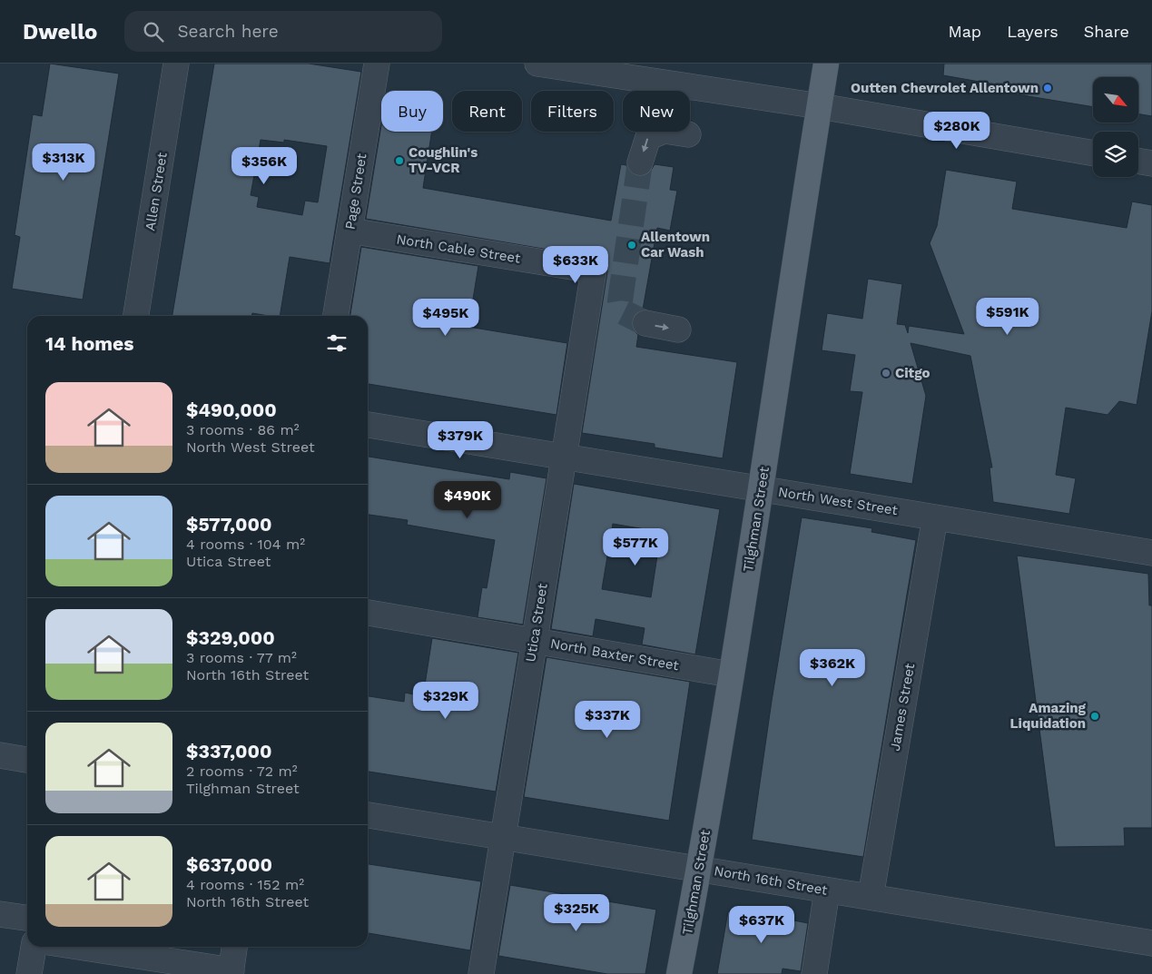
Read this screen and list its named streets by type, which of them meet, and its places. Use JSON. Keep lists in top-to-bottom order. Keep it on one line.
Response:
{"streets":{"main road":["Tilghman Street"],"street":["Allen Street","Page Street","North Cable Street","North West Street","Utica Street","North Baxter Street","James Street","North 16th Street"]},"crossings":[["Page Street","North Cable Street"],["North Cable Street","Utica Street"],["North West Street","Tilghman Street"],["North West Street","Utica Street"],["North West Street","James Street"],["Tilghman Street","North Baxter Street"],["Tilghman Street","North 16th Street"],["Utica Street","North Baxter Street"],["Utica Street","North 16th Street"],["James Street","North 16th Street"]],"places":["Outten Chevrolet Allentown","Coughlin's TV-VCR","Allentown Car Wash","Citgo","Amazing Liquidation"],"north":"bottom right","page":{"header":"Dwello","search":"Search here","nav":["Map","Layers","Share"],"chip":["Buy","Rent","Filters","New"],"price":["$280K","$313K","$356K","$633K","$591K","$495K","$379K","$490K","$577K","$362K","$329K","$337K","$325K","$637K"],"heading":"14 homes","list":[{"name":"$490,000","note":"3 rooms · 86 m² · North West Street"},{"name":"$577,000","note":"4 rooms · 104 m² · Utica Street"},{"name":"$329,000","note":"3 rooms · 77 m² · North 16th Street"},{"name":"$337,000","note":"2 rooms · 72 m² · Tilghman Street"},{"name":"$637,000","note":"4 rooms · 152 m² · North 16th Street"}]}}
